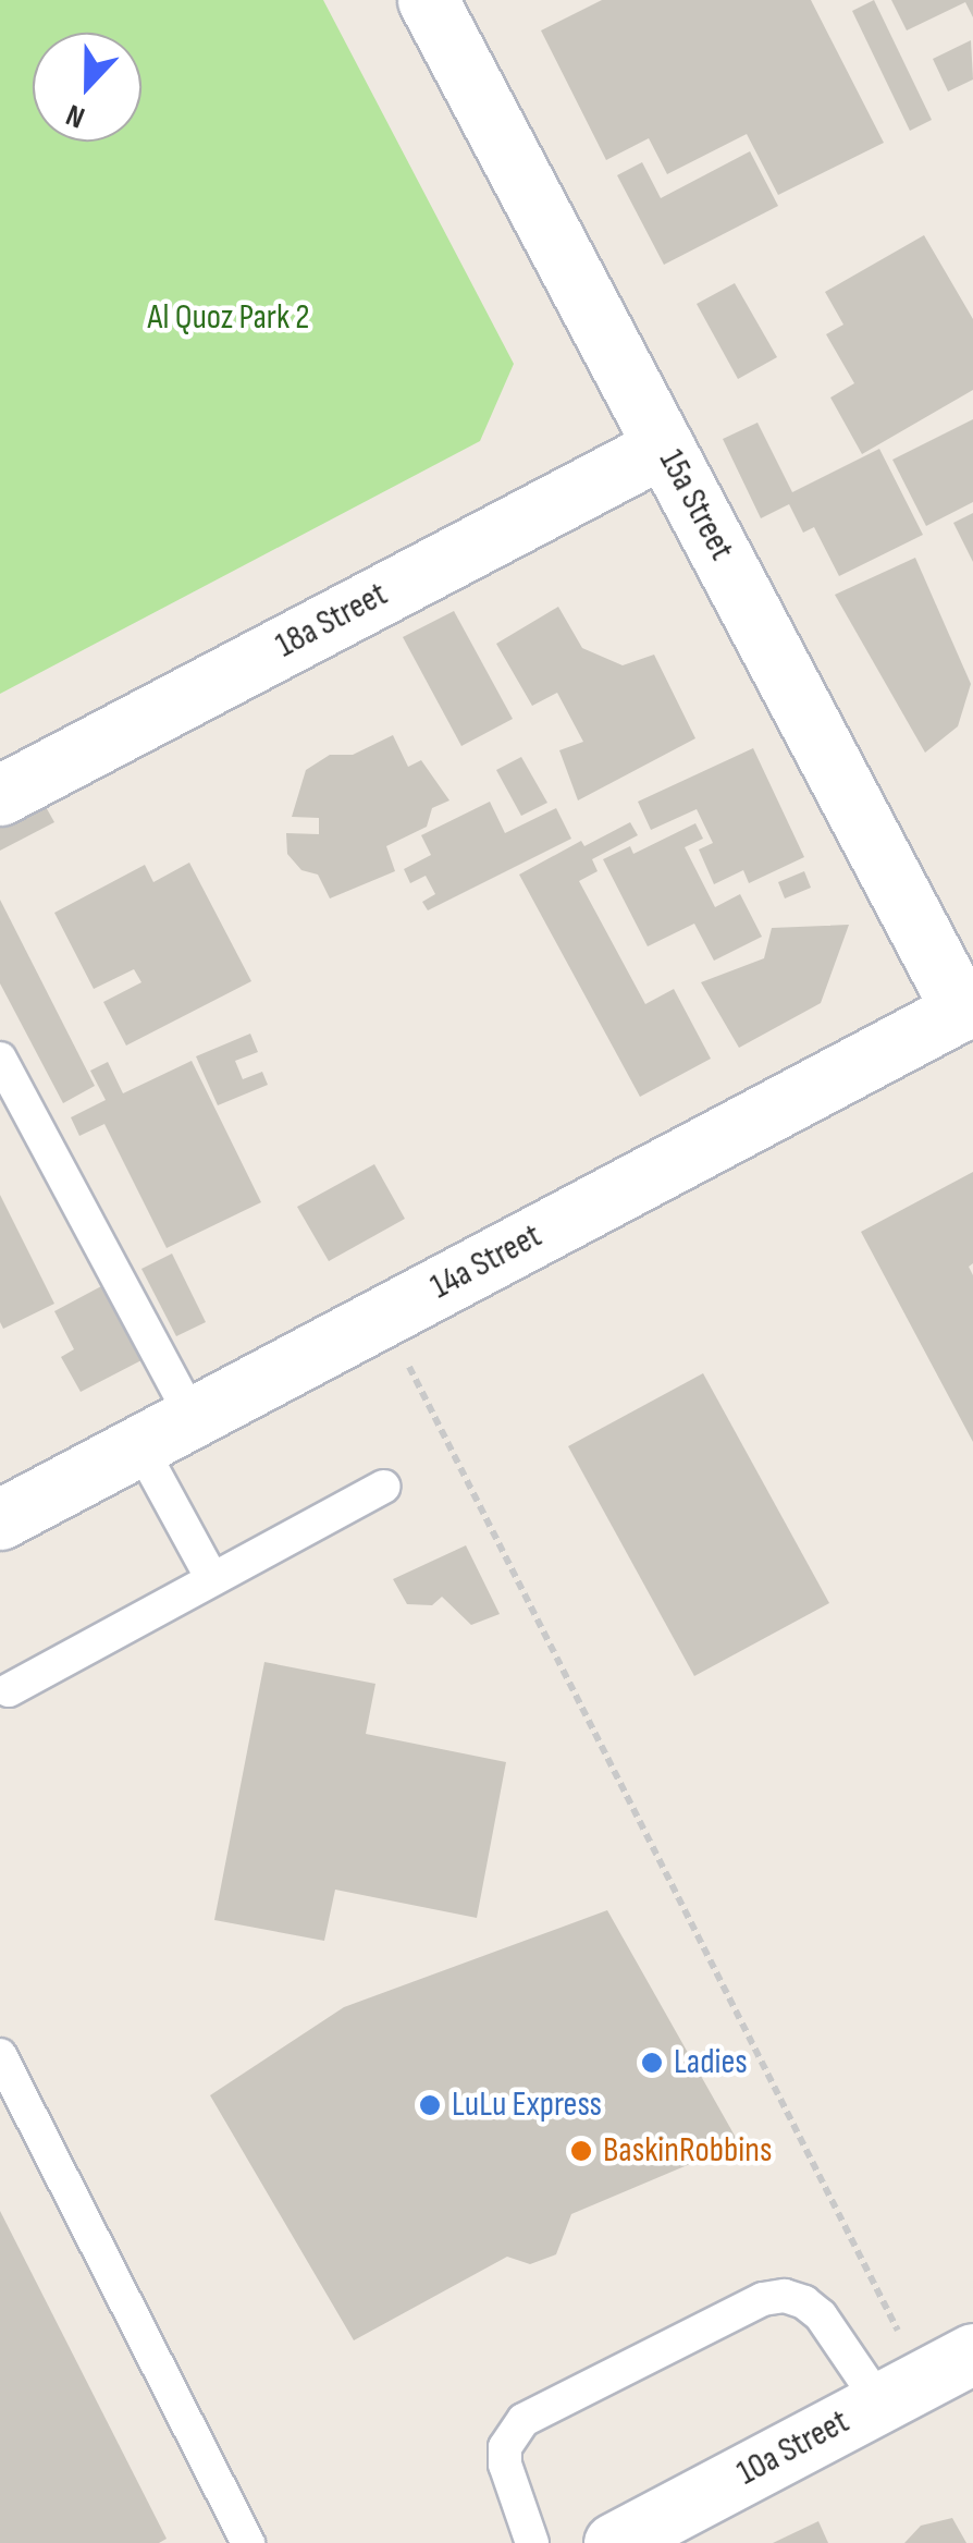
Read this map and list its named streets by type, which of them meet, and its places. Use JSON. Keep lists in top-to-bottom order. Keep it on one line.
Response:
{"streets":{"street":["15a Street","18a Street","14a Street","10a Street"]},"crossings":[["15a Street","18a Street"],["15a Street","14a Street"]],"parks":["Al Quoz Park 2"],"places":["Ladies","LuLu Express","BaskinRobbins"],"north":"bottom"}
